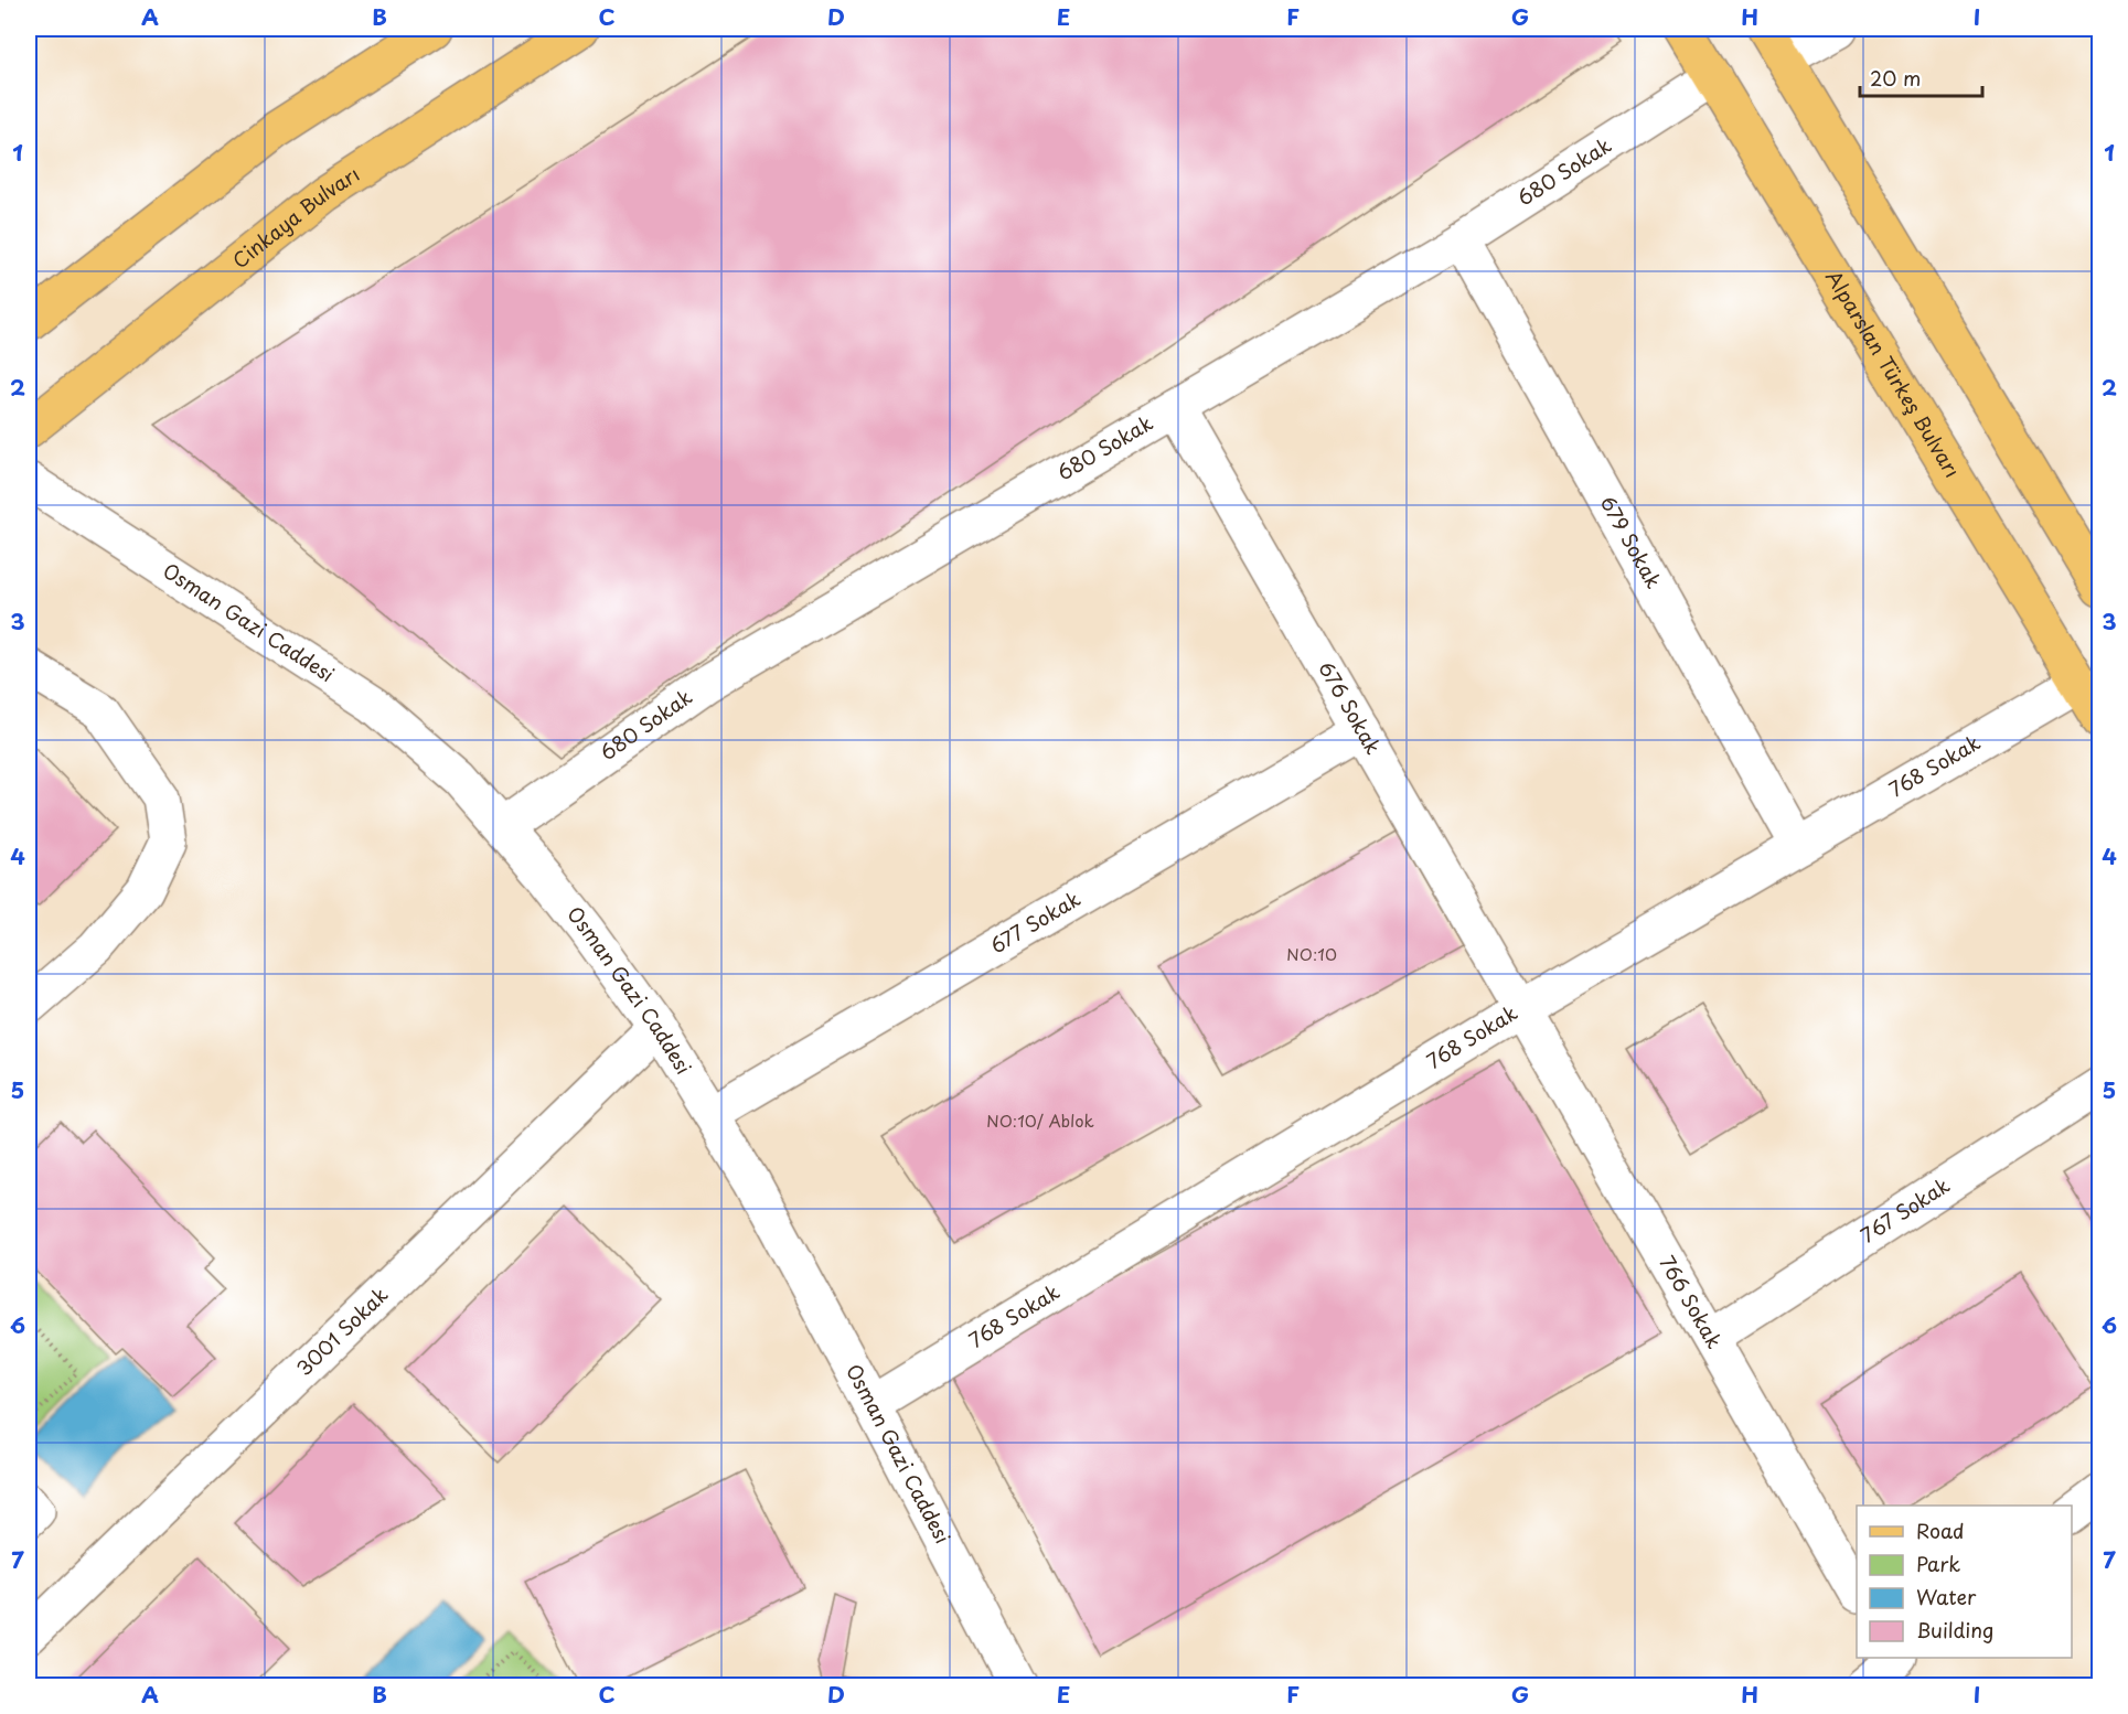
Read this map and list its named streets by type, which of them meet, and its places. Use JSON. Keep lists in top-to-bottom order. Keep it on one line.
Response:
{"streets":{"main road":["Cinkaya Bulvarı","Alparslan Türkeş Bulvarı"],"street":["680 Sokak","679 Sokak","Osman Gazi Caddesi","676 Sokak","768 Sokak","677 Sokak","767 Sokak","766 Sokak","3001 Sokak"]},"crossings":[["680 Sokak","Alparslan Türkeş Bulvarı"],["680 Sokak","679 Sokak"],["680 Sokak","Osman Gazi Caddesi"],["680 Sokak","676 Sokak"],["Alparslan Türkeş Bulvarı","768 Sokak"],["679 Sokak","768 Sokak"],["Osman Gazi Caddesi","768 Sokak"],["Osman Gazi Caddesi","677 Sokak"],["Osman Gazi Caddesi","3001 Sokak"],["676 Sokak","768 Sokak"],["676 Sokak","677 Sokak"],["676 Sokak","766 Sokak"],["768 Sokak","766 Sokak"],["767 Sokak","766 Sokak"]],"house_numbers":["NO:10","NO:10/ Ablok"],"legend":["Road","Park","Water","Building"],"scale_bar":"20 m","grid":{"columns":["A","B","C","D","E","F","G","H","I"],"rows":["1","2","3","4","5","6","7"]}}
